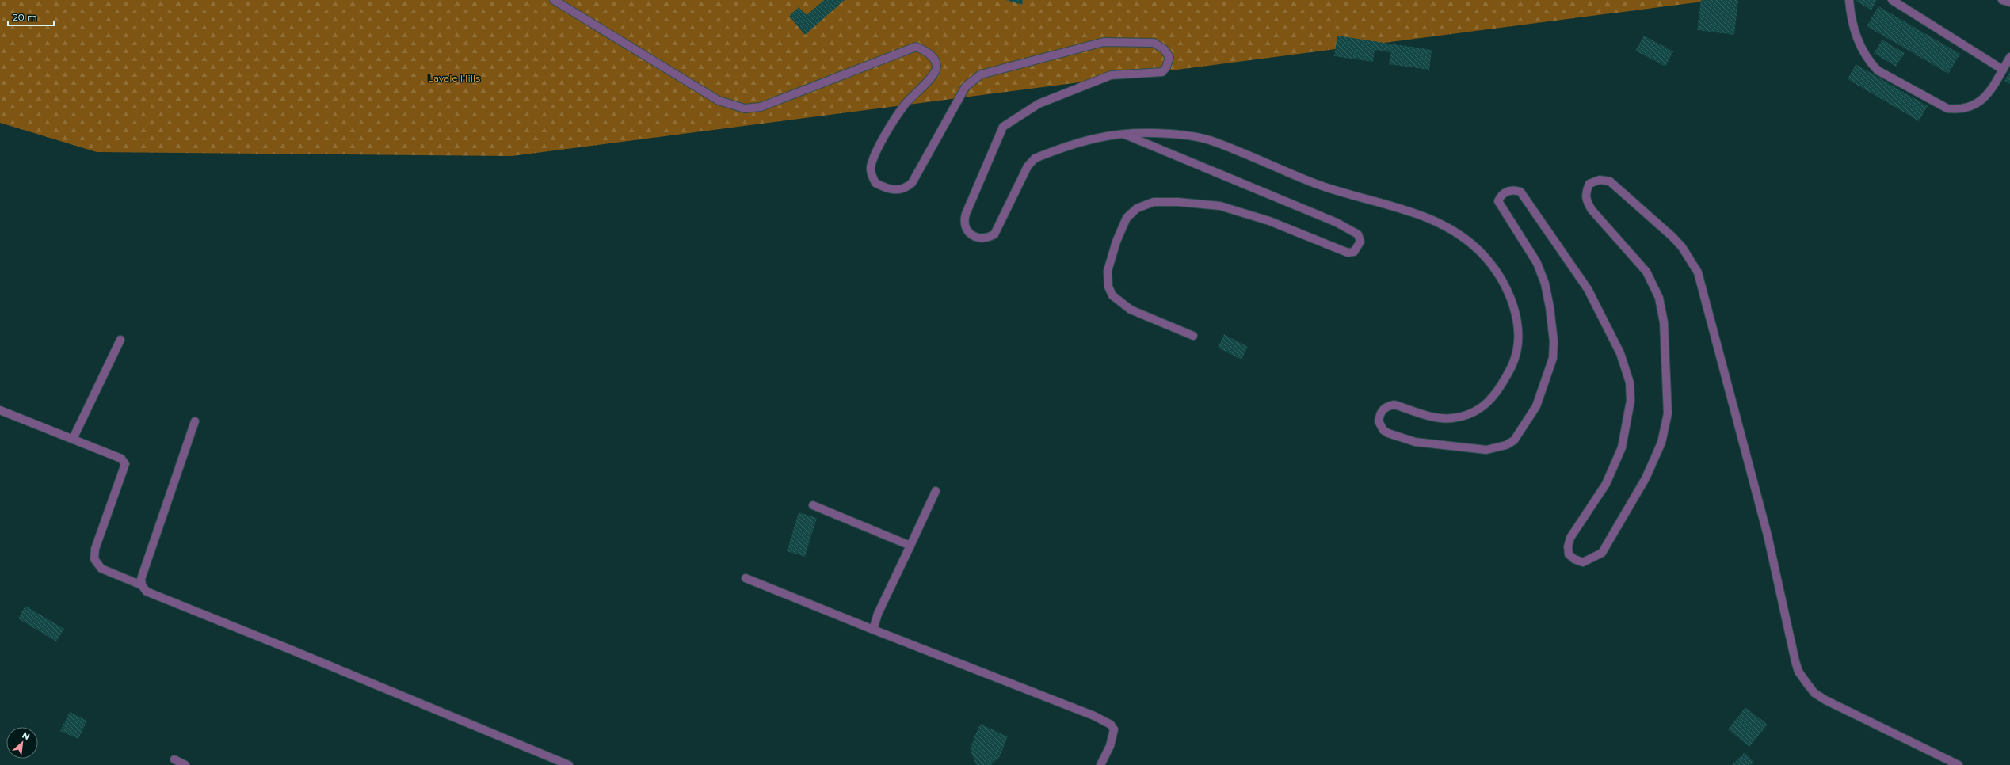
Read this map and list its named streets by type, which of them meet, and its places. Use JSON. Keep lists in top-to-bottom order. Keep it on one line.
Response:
{"parks":["Lavale Hills"],"scale_bar":"20 m","north":"top right"}
